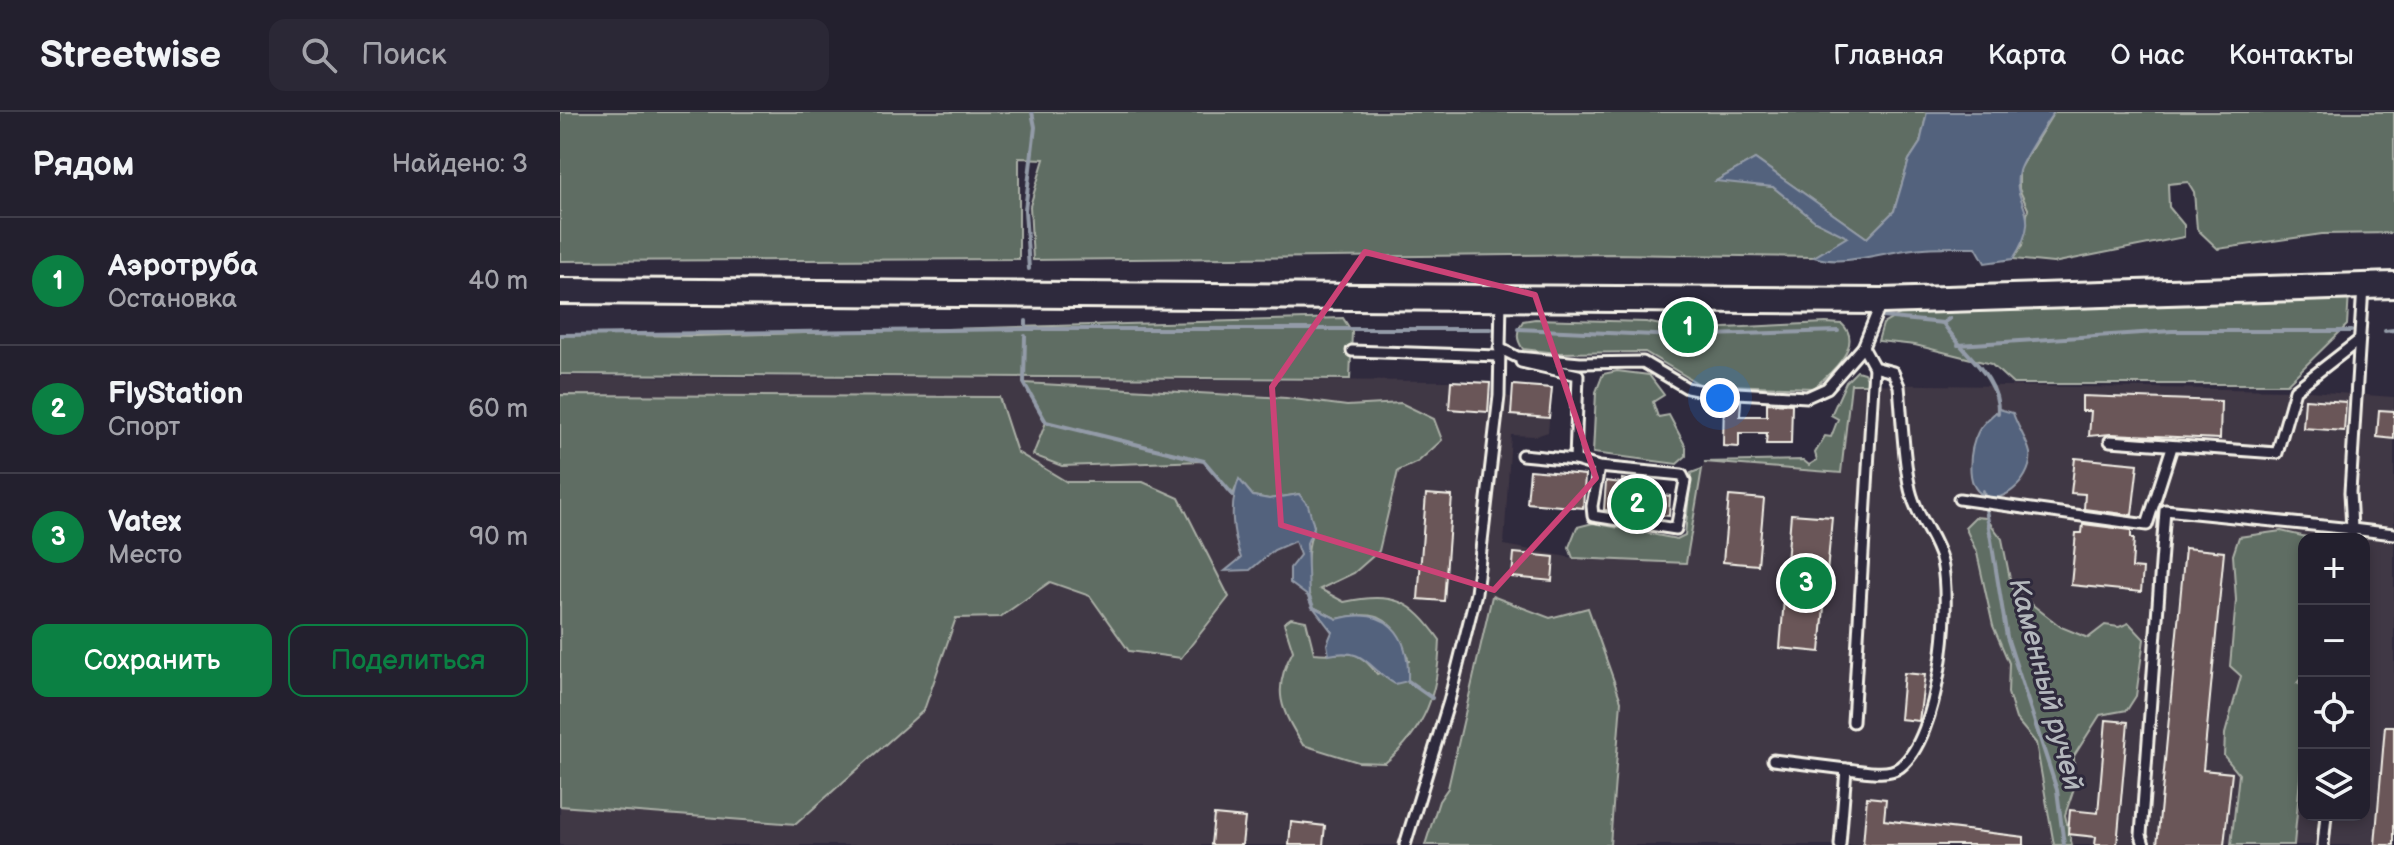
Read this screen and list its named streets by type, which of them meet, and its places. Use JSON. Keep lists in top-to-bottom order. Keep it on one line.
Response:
{"water":["Каменный ручей"],"page":{"header":"Streetwise","search":"Поиск","nav":["Главная","Карта","О нас","Контакты"],"heading":["Рядом","Найдено: 3"],"list":[{"mark":"1","name":"Аэротруба","note":"Остановка","value":"40 m"},{"mark":"2","name":"FlyStation","note":"Спорт","value":"60 m"},{"mark":"3","name":"Vatex","note":"Место","value":"90 m"}],"pins":["1","2","3"],"map_buttons":["+","−"],"buttons":["Сохранить","Поделиться"]}}
